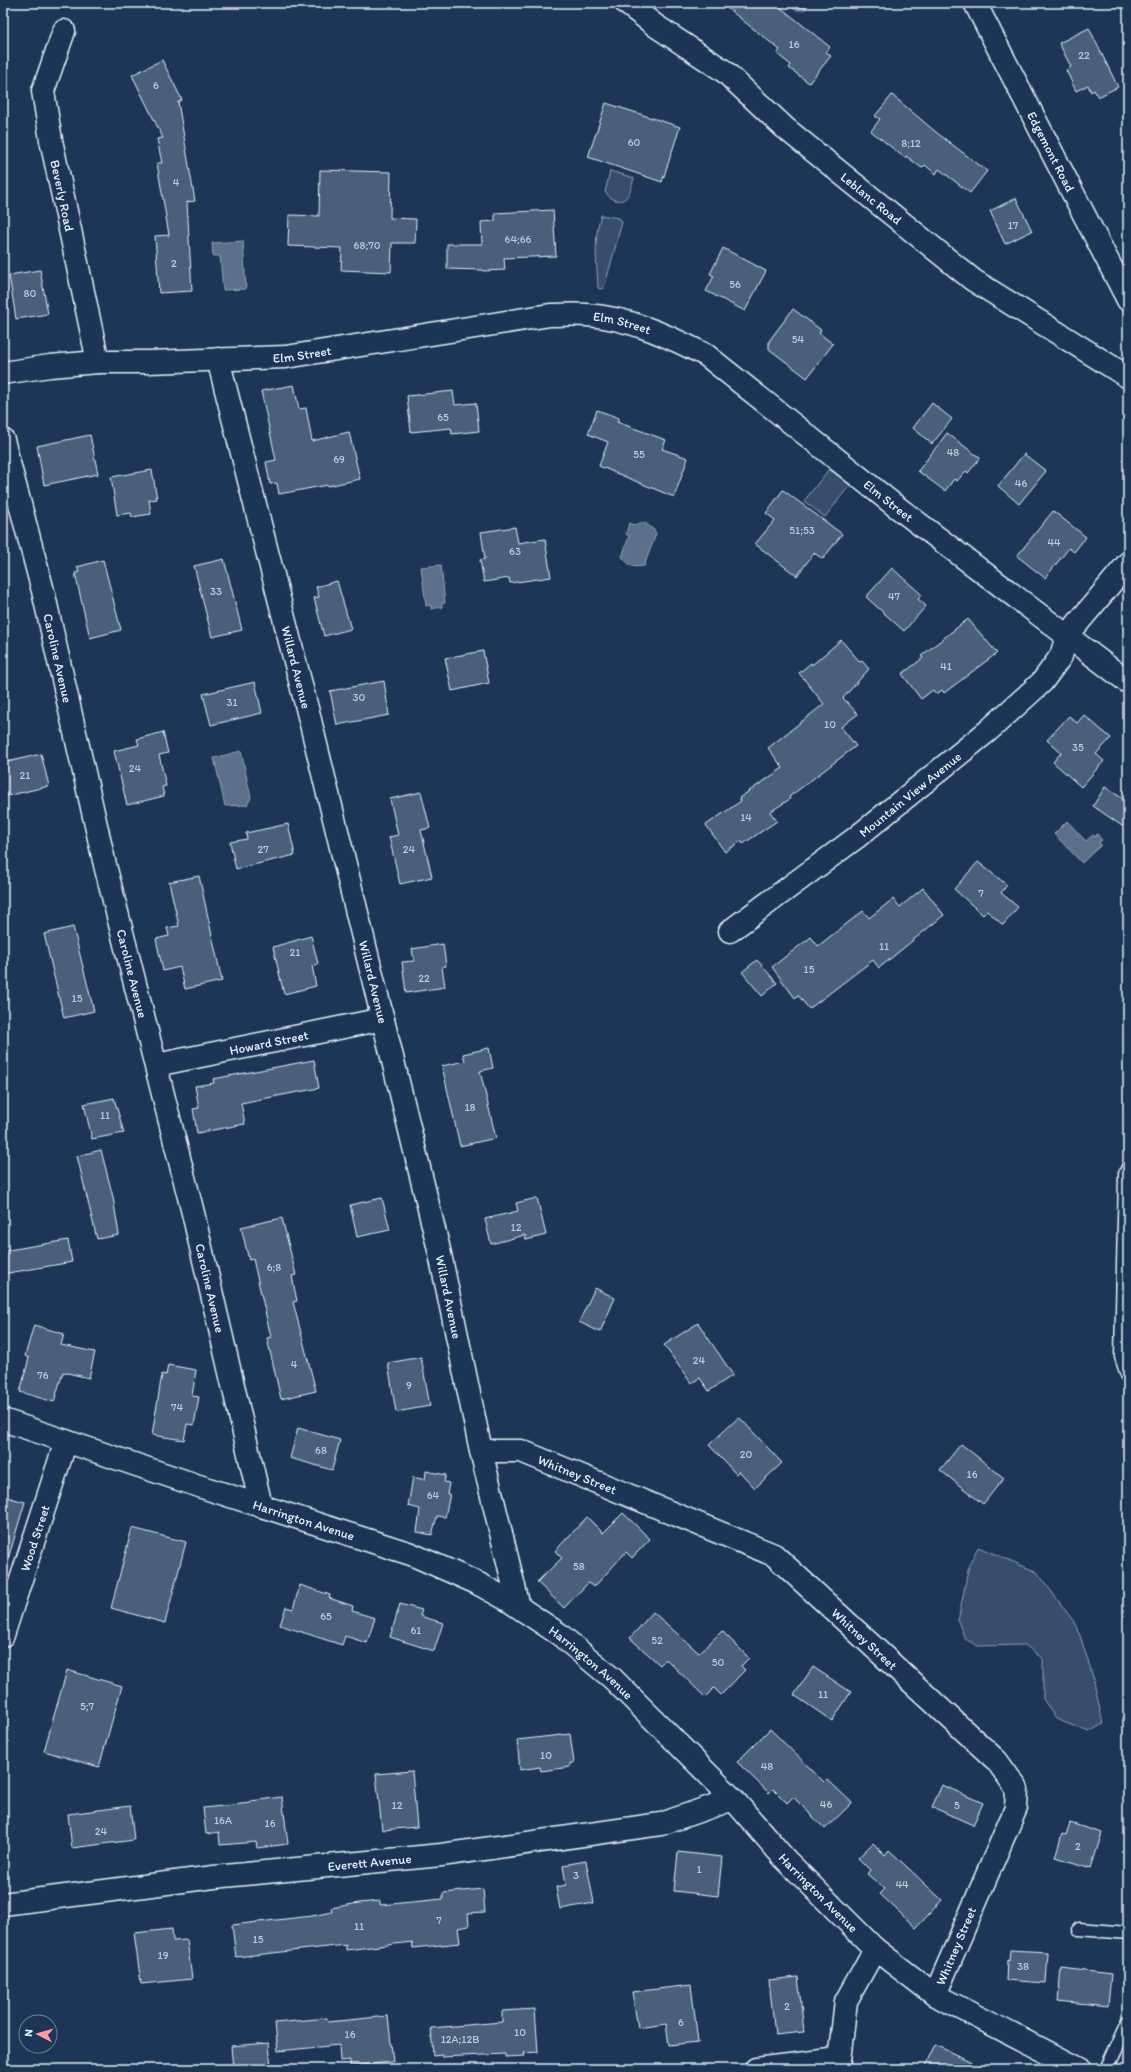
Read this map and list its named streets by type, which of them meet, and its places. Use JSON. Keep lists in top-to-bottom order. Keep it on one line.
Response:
{"streets":{"street":["Edgemont Road","Beverly Road","Leblanc Road","Elm Street","Caroline Avenue","Willard Avenue","Mountain View Avenue","Howard Street","Whitney Street","Harrington Avenue","Wood Street","Everett Avenue"]},"crossings":[["Beverly Road","Elm Street"],["Elm Street","Willard Avenue"],["Elm Street","Mountain View Avenue"],["Caroline Avenue","Howard Street"],["Caroline Avenue","Harrington Avenue"],["Willard Avenue","Howard Street"],["Willard Avenue","Whitney Street"],["Willard Avenue","Harrington Avenue"],["Whitney Street","Harrington Avenue"],["Harrington Avenue","Wood Street"],["Harrington Avenue","Everett Avenue"]],"house_numbers":["16","22","6","60","8;12","4","17","64;66","68;70","2","56","80","54","65","48","55","69","46","51;53","44","63","33","47","41","30","31","10","35","24","21","14","27","24","7","11","21","15","22","15","18","11","12","6;8","24","4","76","9","74","68","20","16","64","58","65","61","52","50","11","5;7","10","48","46","12","5","16A","16","24","2","1","3","44","7","11","15","19","38","2","6","10","16","12A;12B"],"north":"left"}
